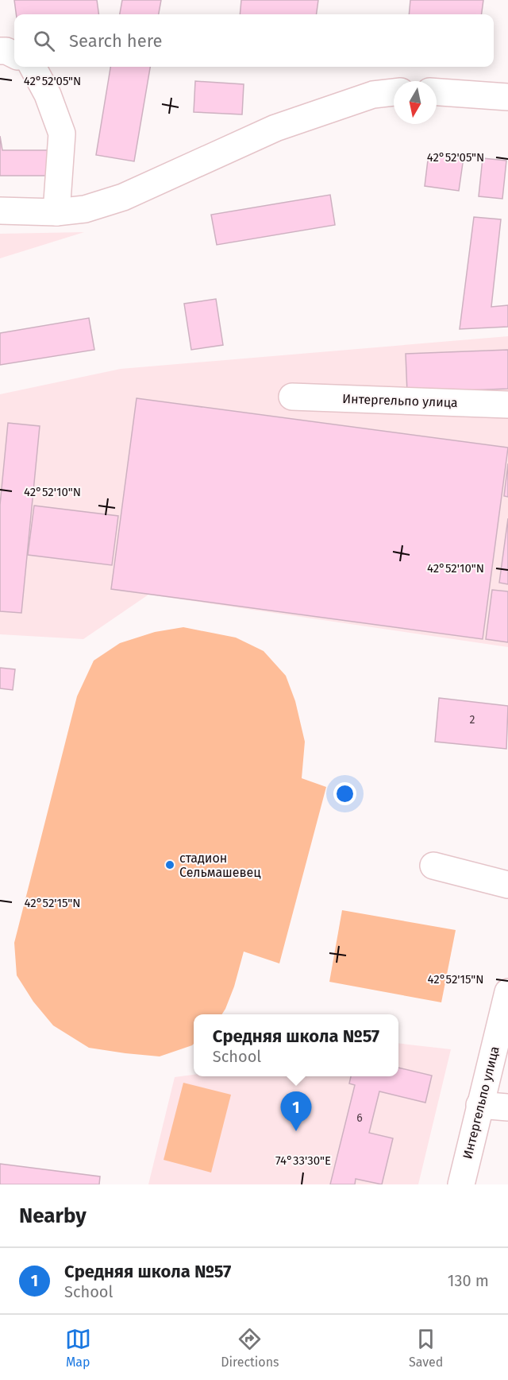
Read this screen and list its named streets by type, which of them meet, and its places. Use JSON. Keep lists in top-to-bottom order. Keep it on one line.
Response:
{"streets":{"street":["Интергельпо улица"]},"places":["стадион Сельмашевец"],"house_numbers":["2","6"],"north":"bottom","page":{"search":"Search here","popup":["Средняя школа №57","School"],"pins":"1","heading":"Nearby","list":[{"mark":"1","name":"Средняя школа №57","note":"School","value":"130 m"}],"nav":["Map","Directions","Saved"]},"coordinates":["42°52'05\"N","42°52'10\"N","42°52'15\"N","74°33'30\"E"]}
